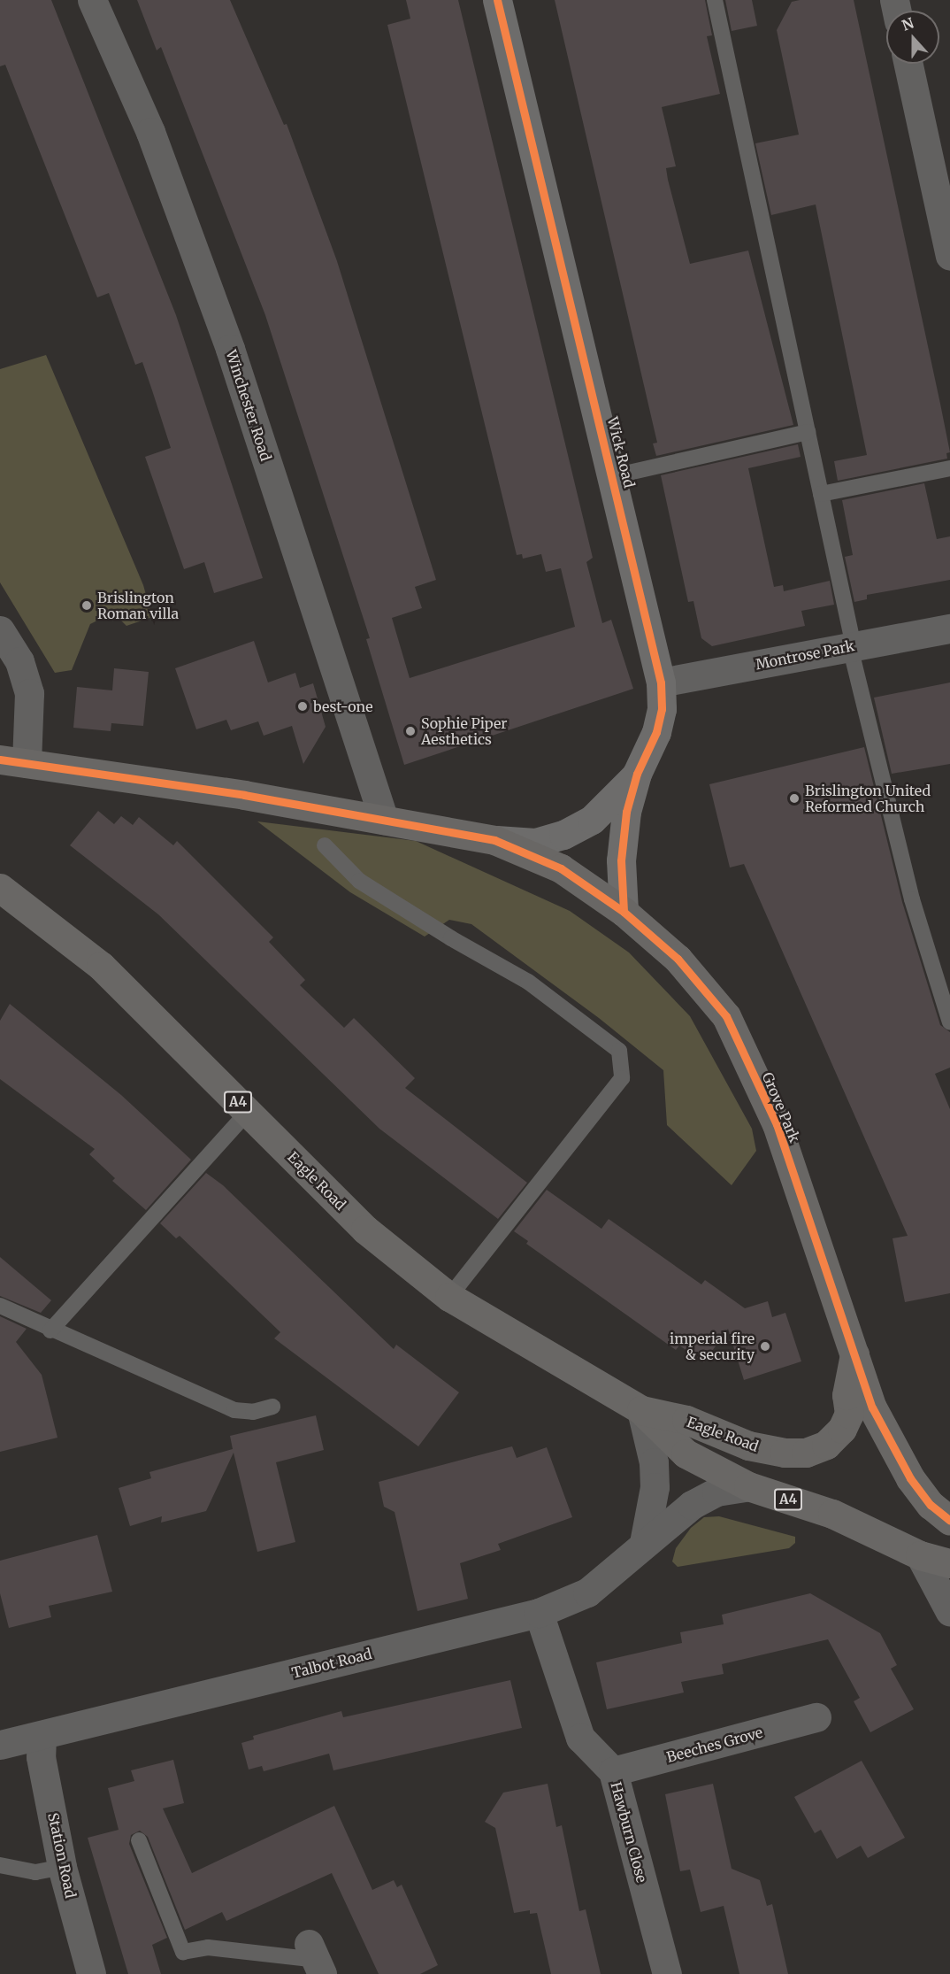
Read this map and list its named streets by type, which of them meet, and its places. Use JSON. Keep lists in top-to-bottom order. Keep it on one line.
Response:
{"streets":{"highway":["A4","Grove Park","Eagle Road"],"street":["Winchester Road","Wick Road","Montrose Park","Talbot Road","Beeches Grove","Hawburn Close","Station Road"]},"crossings":[["Winchester Road","Grove Park"],["Wick Road","Montrose Park"],["Wick Road","Grove Park"],["Grove Park","Eagle Road"],["Eagle Road","Talbot Road"],["Talbot Road","Hawburn Close"],["Talbot Road","Station Road"],["Beeches Grove","Hawburn Close"]],"places":["Brislington Roman villa","best-one","Sophie Piper Aesthetics","Brislington United Reformed Church","imperial fire & security"],"north":"top"}
